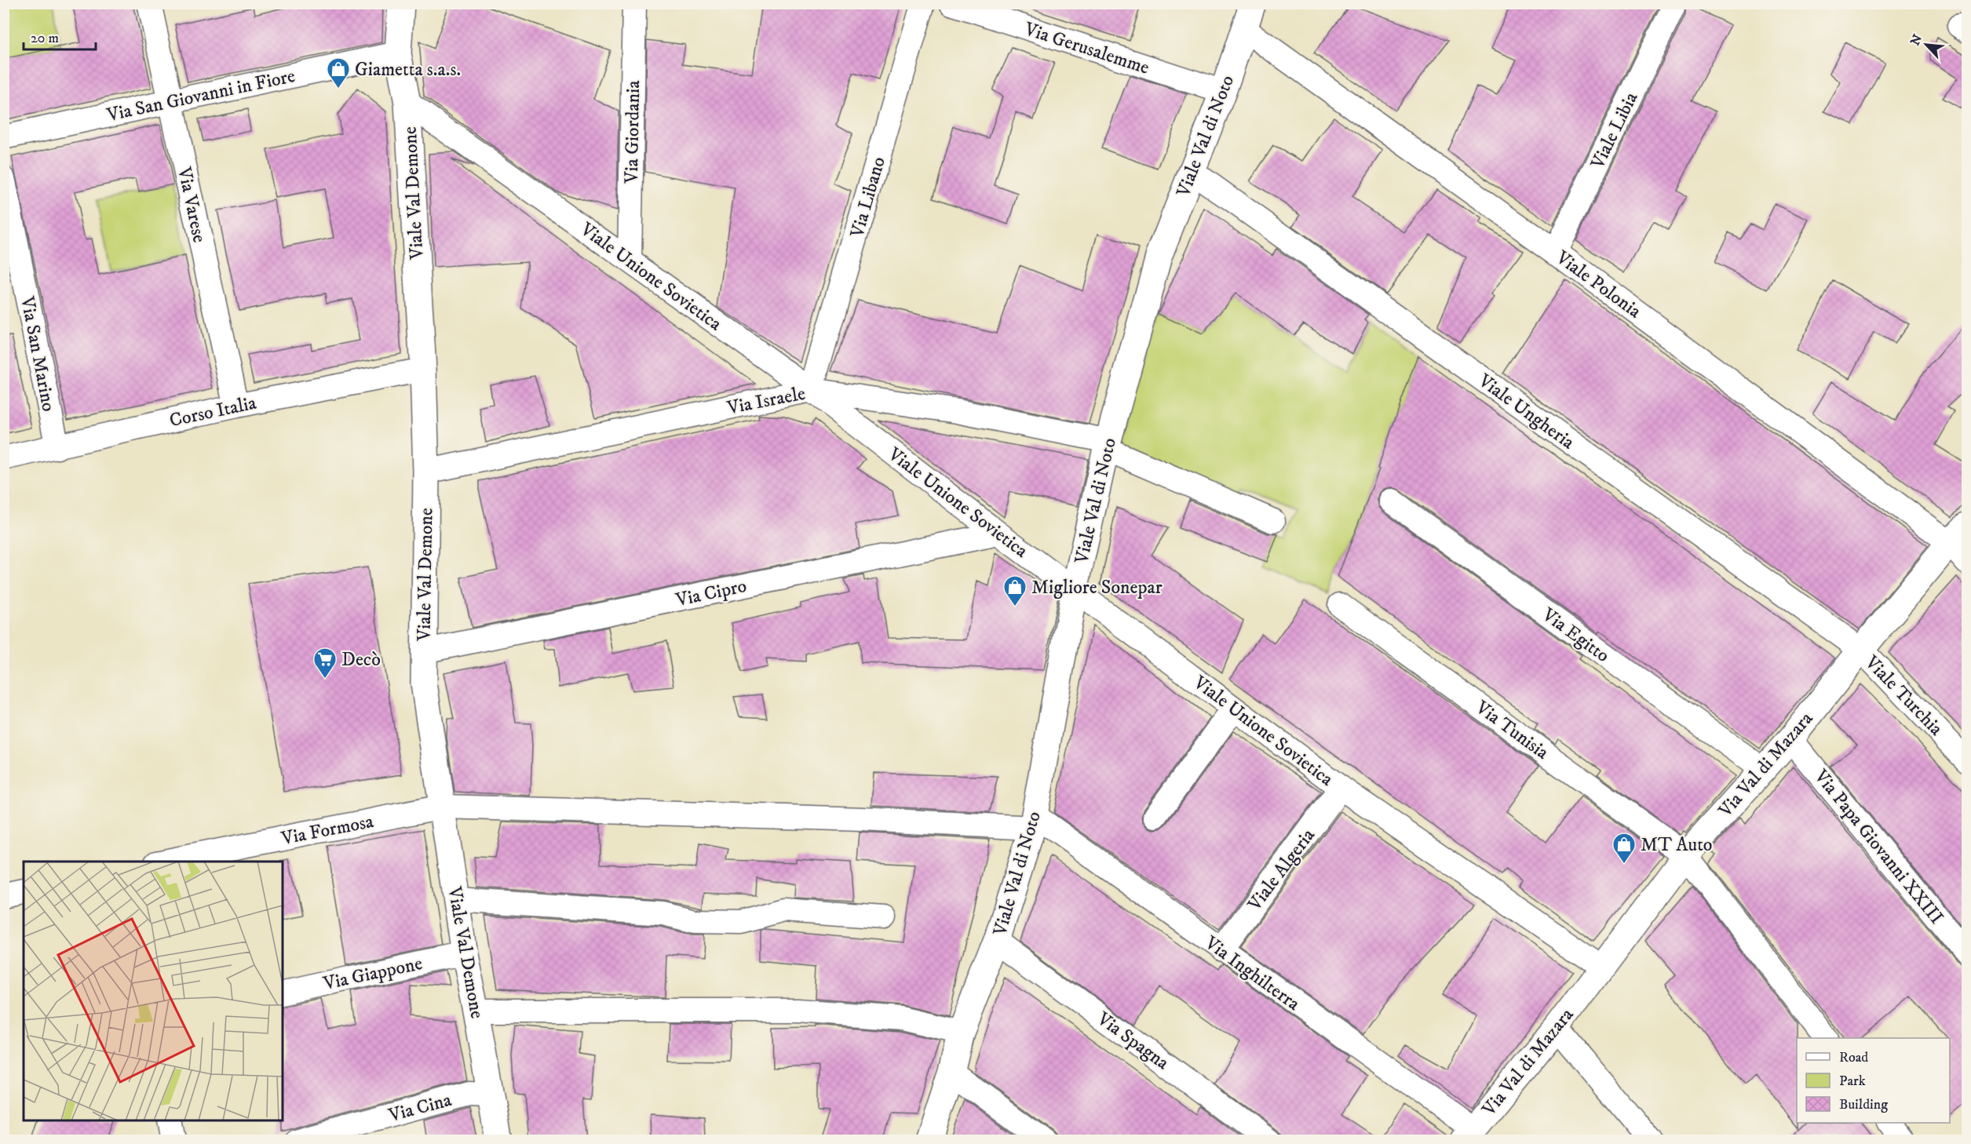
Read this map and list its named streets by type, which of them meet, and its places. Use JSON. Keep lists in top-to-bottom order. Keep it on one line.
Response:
{"streets":{"street":["Via Gerusalemme","Via San Giovanni in Fiore","Viale Libia","Via Giordania","Viale Val di Noto","Viale Val Demone","Via Libano","Via Varese","Viale Unione Sovietica","Viale Polonia","Via San Marino","Via Israele","Corso Italia","Viale Ungheria","Via Cipro","Via Egitto","Viale Turchia","Via Tunisia","Via Val di Mazara","Via Formosa","Via Papa Giovanni XXIII","Viale Algeria","Via Giappone","Via Inghilterra","Via Spagna","Via Cina"]},"crossings":[["Via Gerusalemme","Viale Val di Noto"],["Via San Giovanni in Fiore","Viale Val Demone"],["Via San Giovanni in Fiore","Via Varese"],["Viale Libia","Viale Polonia"],["Via Giordania","Viale Unione Sovietica"],["Viale Val di Noto","Viale Unione Sovietica"],["Viale Val di Noto","Viale Polonia"],["Viale Val di Noto","Via Israele"],["Viale Val di Noto","Viale Ungheria"],["Viale Val di Noto","Via Formosa"],["Viale Val di Noto","Via Inghilterra"],["Viale Val di Noto","Via Spagna"],["Viale Val Demone","Viale Unione Sovietica"],["Viale Val Demone","Via Israele"],["Viale Val Demone","Corso Italia"],["Viale Val Demone","Via Cipro"],["Viale Val Demone","Via Formosa"],["Viale Val Demone","Via Giappone"],["Viale Val Demone","Via Cina"],["Via Libano","Viale Unione Sovietica"],["Via Libano","Via Israele"],["Via Varese","Corso Italia"],["Viale Unione Sovietica","Via Israele"],["Viale Unione Sovietica","Via Cipro"],["Viale Unione Sovietica","Via Val di Mazara"],["Viale Unione Sovietica","Viale Algeria"],["Viale Polonia","Via Val di Mazara"],["Via San Marino","Corso Italia"],["Viale Ungheria","Viale Turchia"],["Viale Ungheria","Via Val di Mazara"],["Via Egitto","Via Val di Mazara"],["Viale Turchia","Via Val di Mazara"],["Via Tunisia","Via Val di Mazara"],["Via Val di Mazara","Via Papa Giovanni XXIII"],["Via Val di Mazara","Via Inghilterra"],["Via Formosa","Via Inghilterra"],["Viale Algeria","Via Inghilterra"]],"places":{"shop":["Giametta s.a.s.","Migliore Sonepar","MT Auto"],"supermarket":["Decò"]},"legend":["Road","Park","Building"],"scale_bar":"20 m","north":"top left"}
